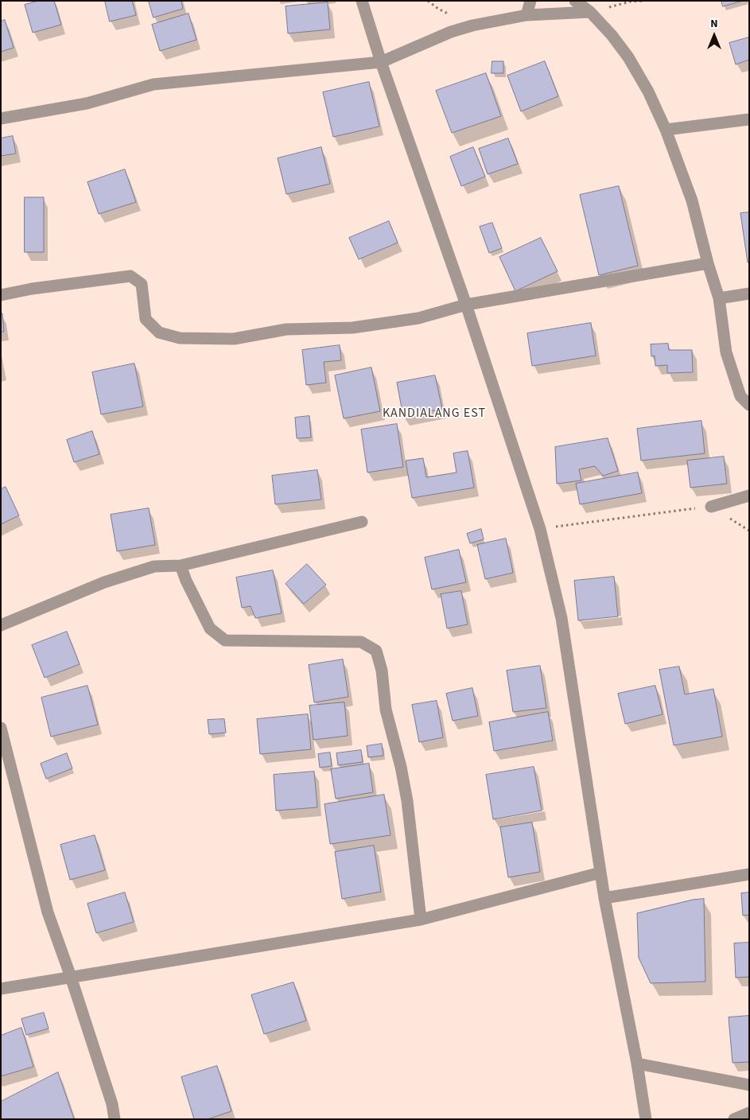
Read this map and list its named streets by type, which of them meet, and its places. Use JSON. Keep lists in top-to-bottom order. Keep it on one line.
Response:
{"districts":["KANDIALANG EST"],"north":"top"}
